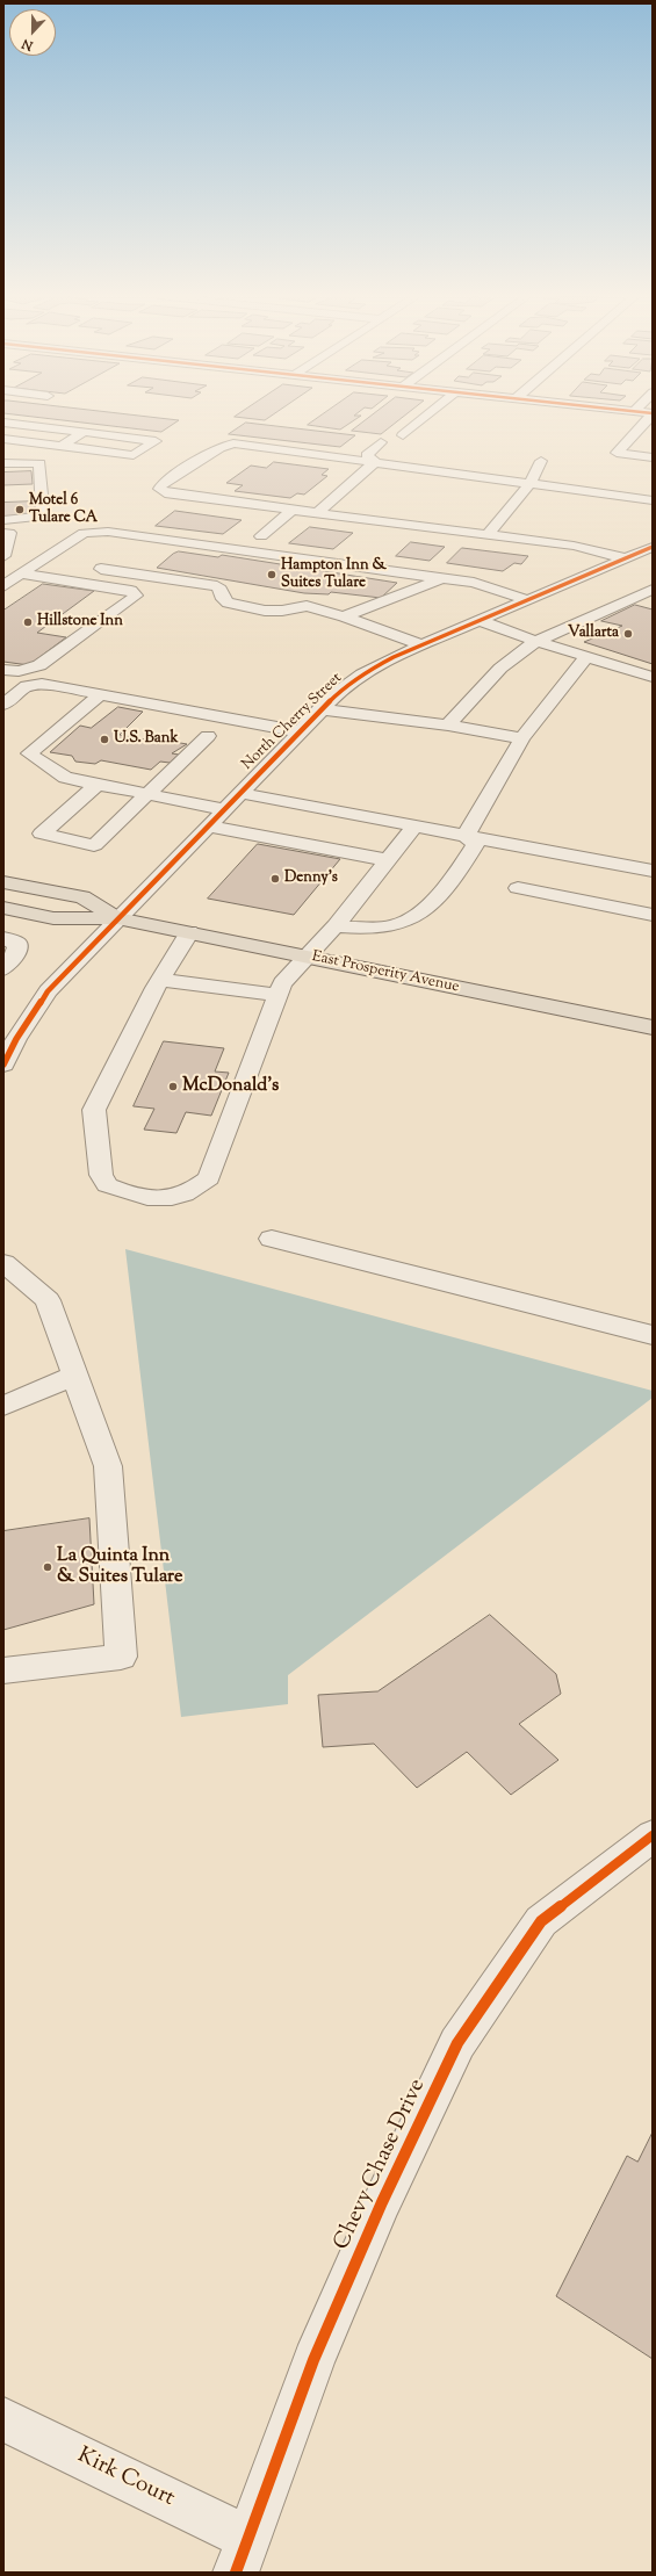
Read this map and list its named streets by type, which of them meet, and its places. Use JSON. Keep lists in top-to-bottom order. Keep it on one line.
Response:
{"streets":{"main road":["East Prosperity Avenue"],"street":["North Cherry Street","Chevy Chase Drive","Kirk Court"]},"crossings":[["North Cherry Street","East Prosperity Avenue"],["Chevy Chase Drive","Kirk Court"]],"places":["Motel 6 Tulare CA","Hampton Inn & Suites Tulare","Hillstone Inn","Vallarta","U.S. Bank","Denny's","McDonald's","La Quinta Inn & Suites Tulare"],"north":"bottom"}
